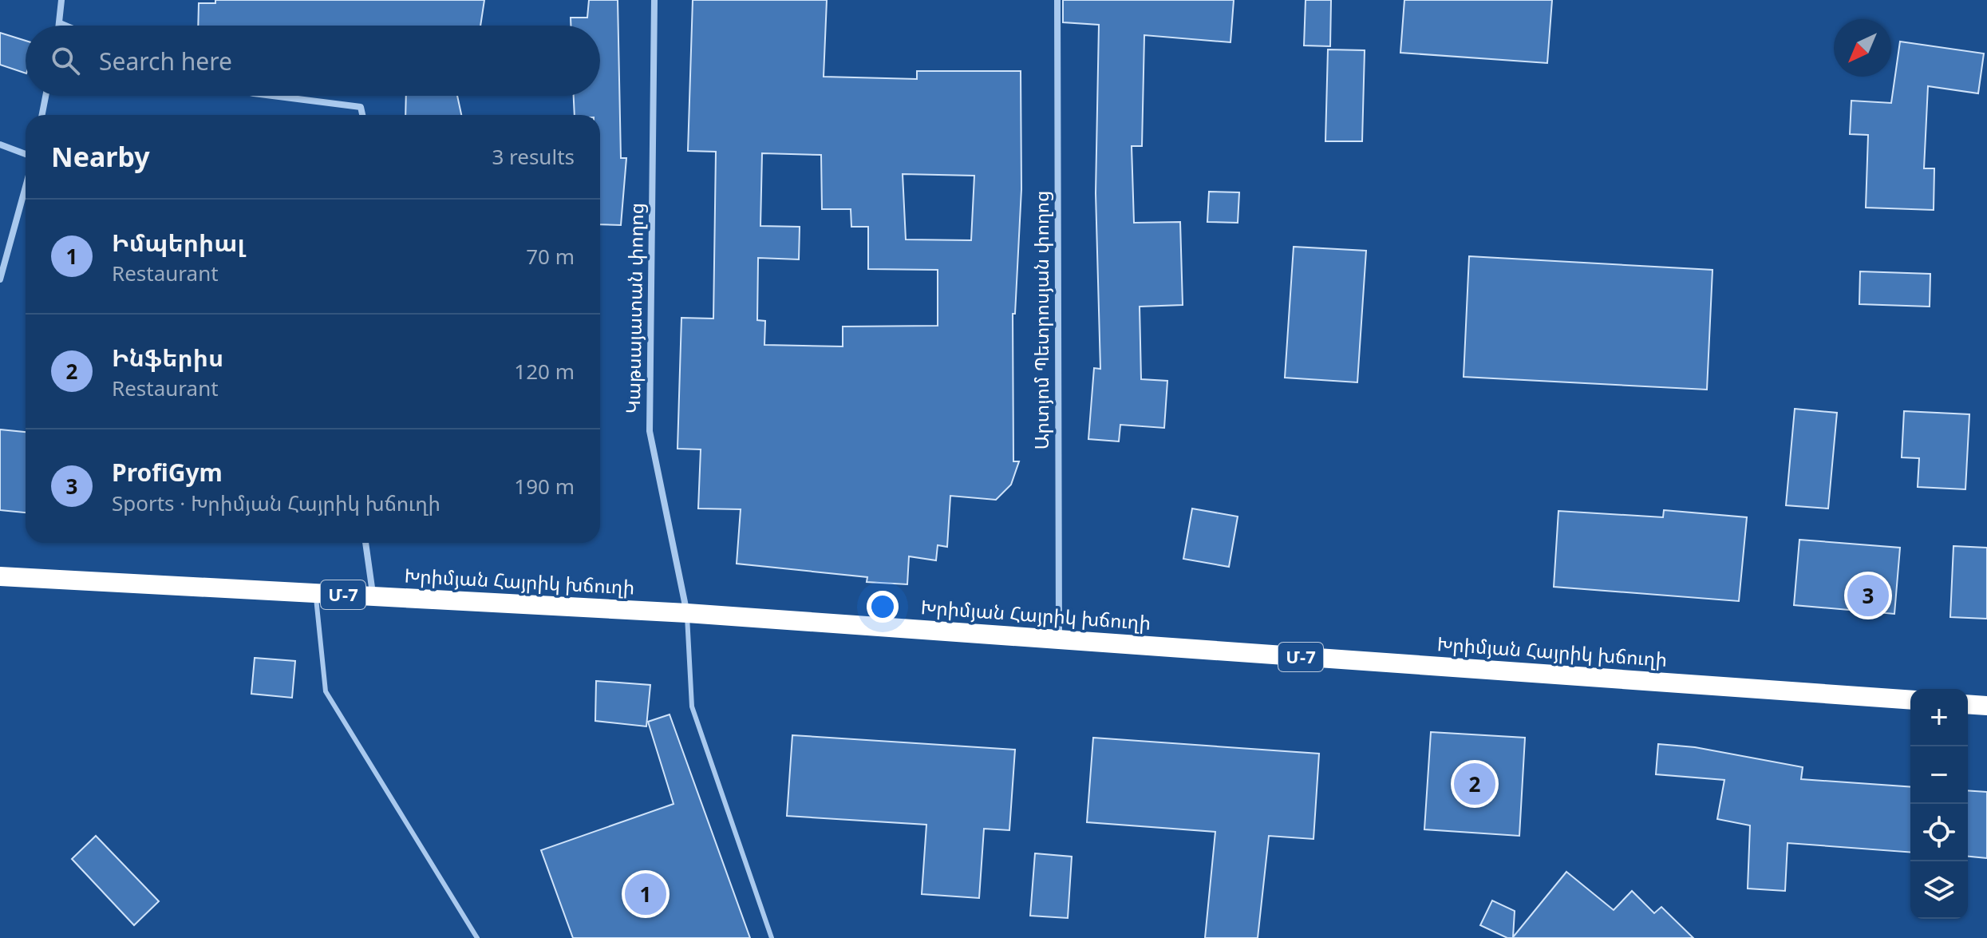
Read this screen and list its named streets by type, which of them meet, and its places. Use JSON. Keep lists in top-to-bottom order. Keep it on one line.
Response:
{"streets":{"highway":["Խրիմյան Հայրիկ խճուղի","Մ-7"],"street":["Կաթսայատան փողոց","Արտյոմ Պետրոսյան փողոց"]},"crossings":[["Կաթսայատան փողոց","Խրիմյան Հայրիկ խճուղի"],["Արտյոմ Պետրոսյան փողոց","Խրիմյան Հայրիկ խճուղի"]],"north":"bottom left","page":{"search":"Search here","heading":["Nearby","3 results"],"list":[{"mark":"1","name":"Իմպերիալ","note":"Restaurant","value":"70 m"},{"mark":"2","name":"Ինֆերիս","note":"Restaurant","value":"120 m"},{"mark":"3","name":"ProfiGym","note":"Sports · Խրիմյան Հայրիկ խճուղի","value":"190 m"}],"pins":["3","2","1"],"map_buttons":["+","−"]}}
